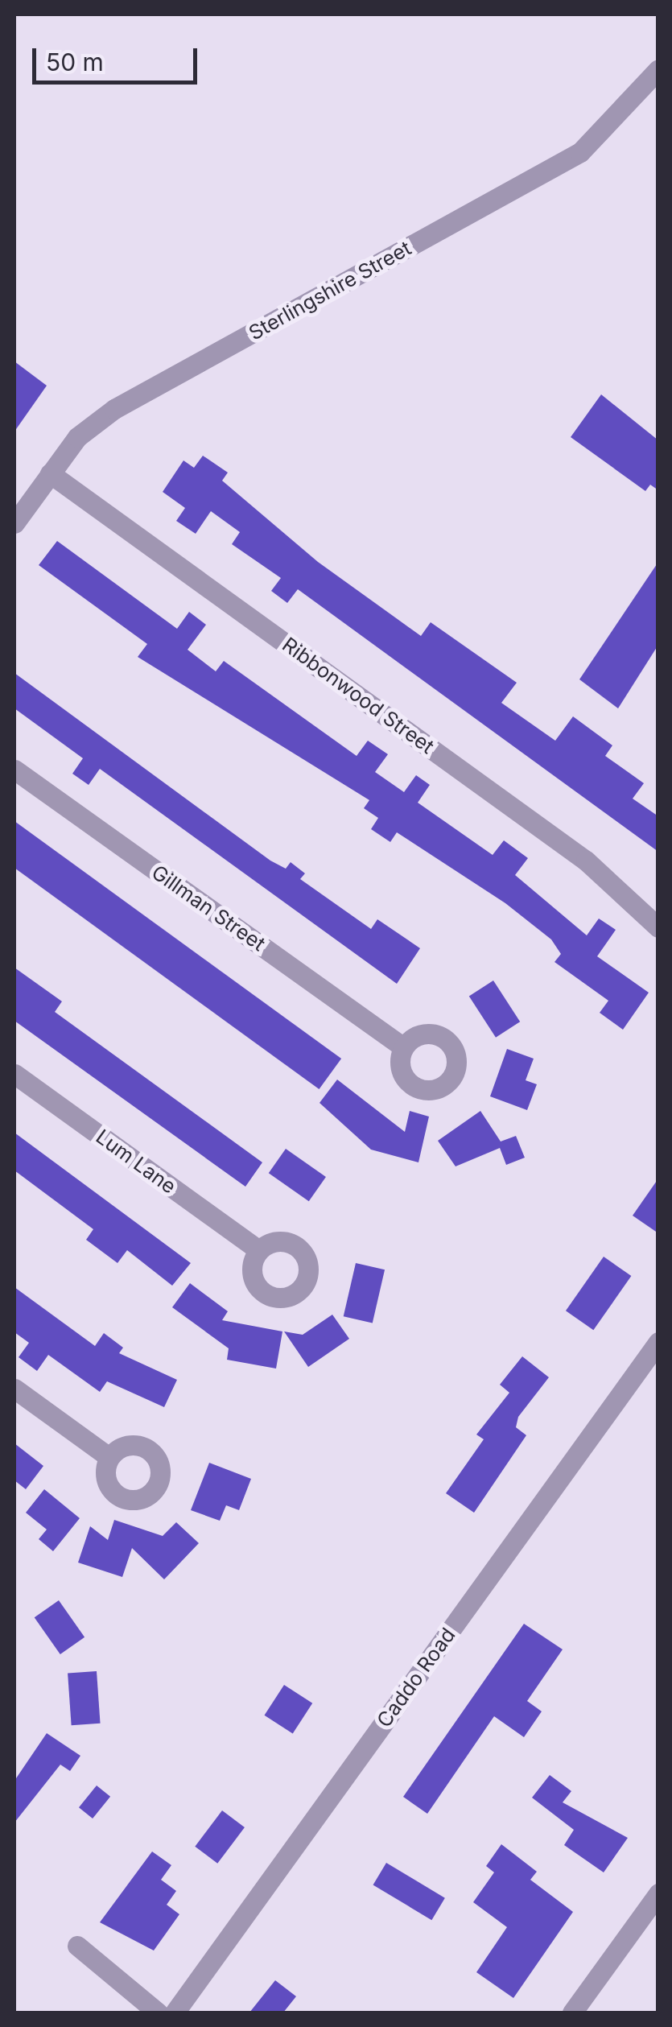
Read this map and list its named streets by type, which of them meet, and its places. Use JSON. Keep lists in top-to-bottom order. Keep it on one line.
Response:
{"streets":{"street":["Sterlingshire Street","Ribbonwood Street","Gillman Street","Lum Lane","Caddo Road"]},"crossings":[["Sterlingshire Street","Ribbonwood Street"]],"scale_bar":"50 m"}
